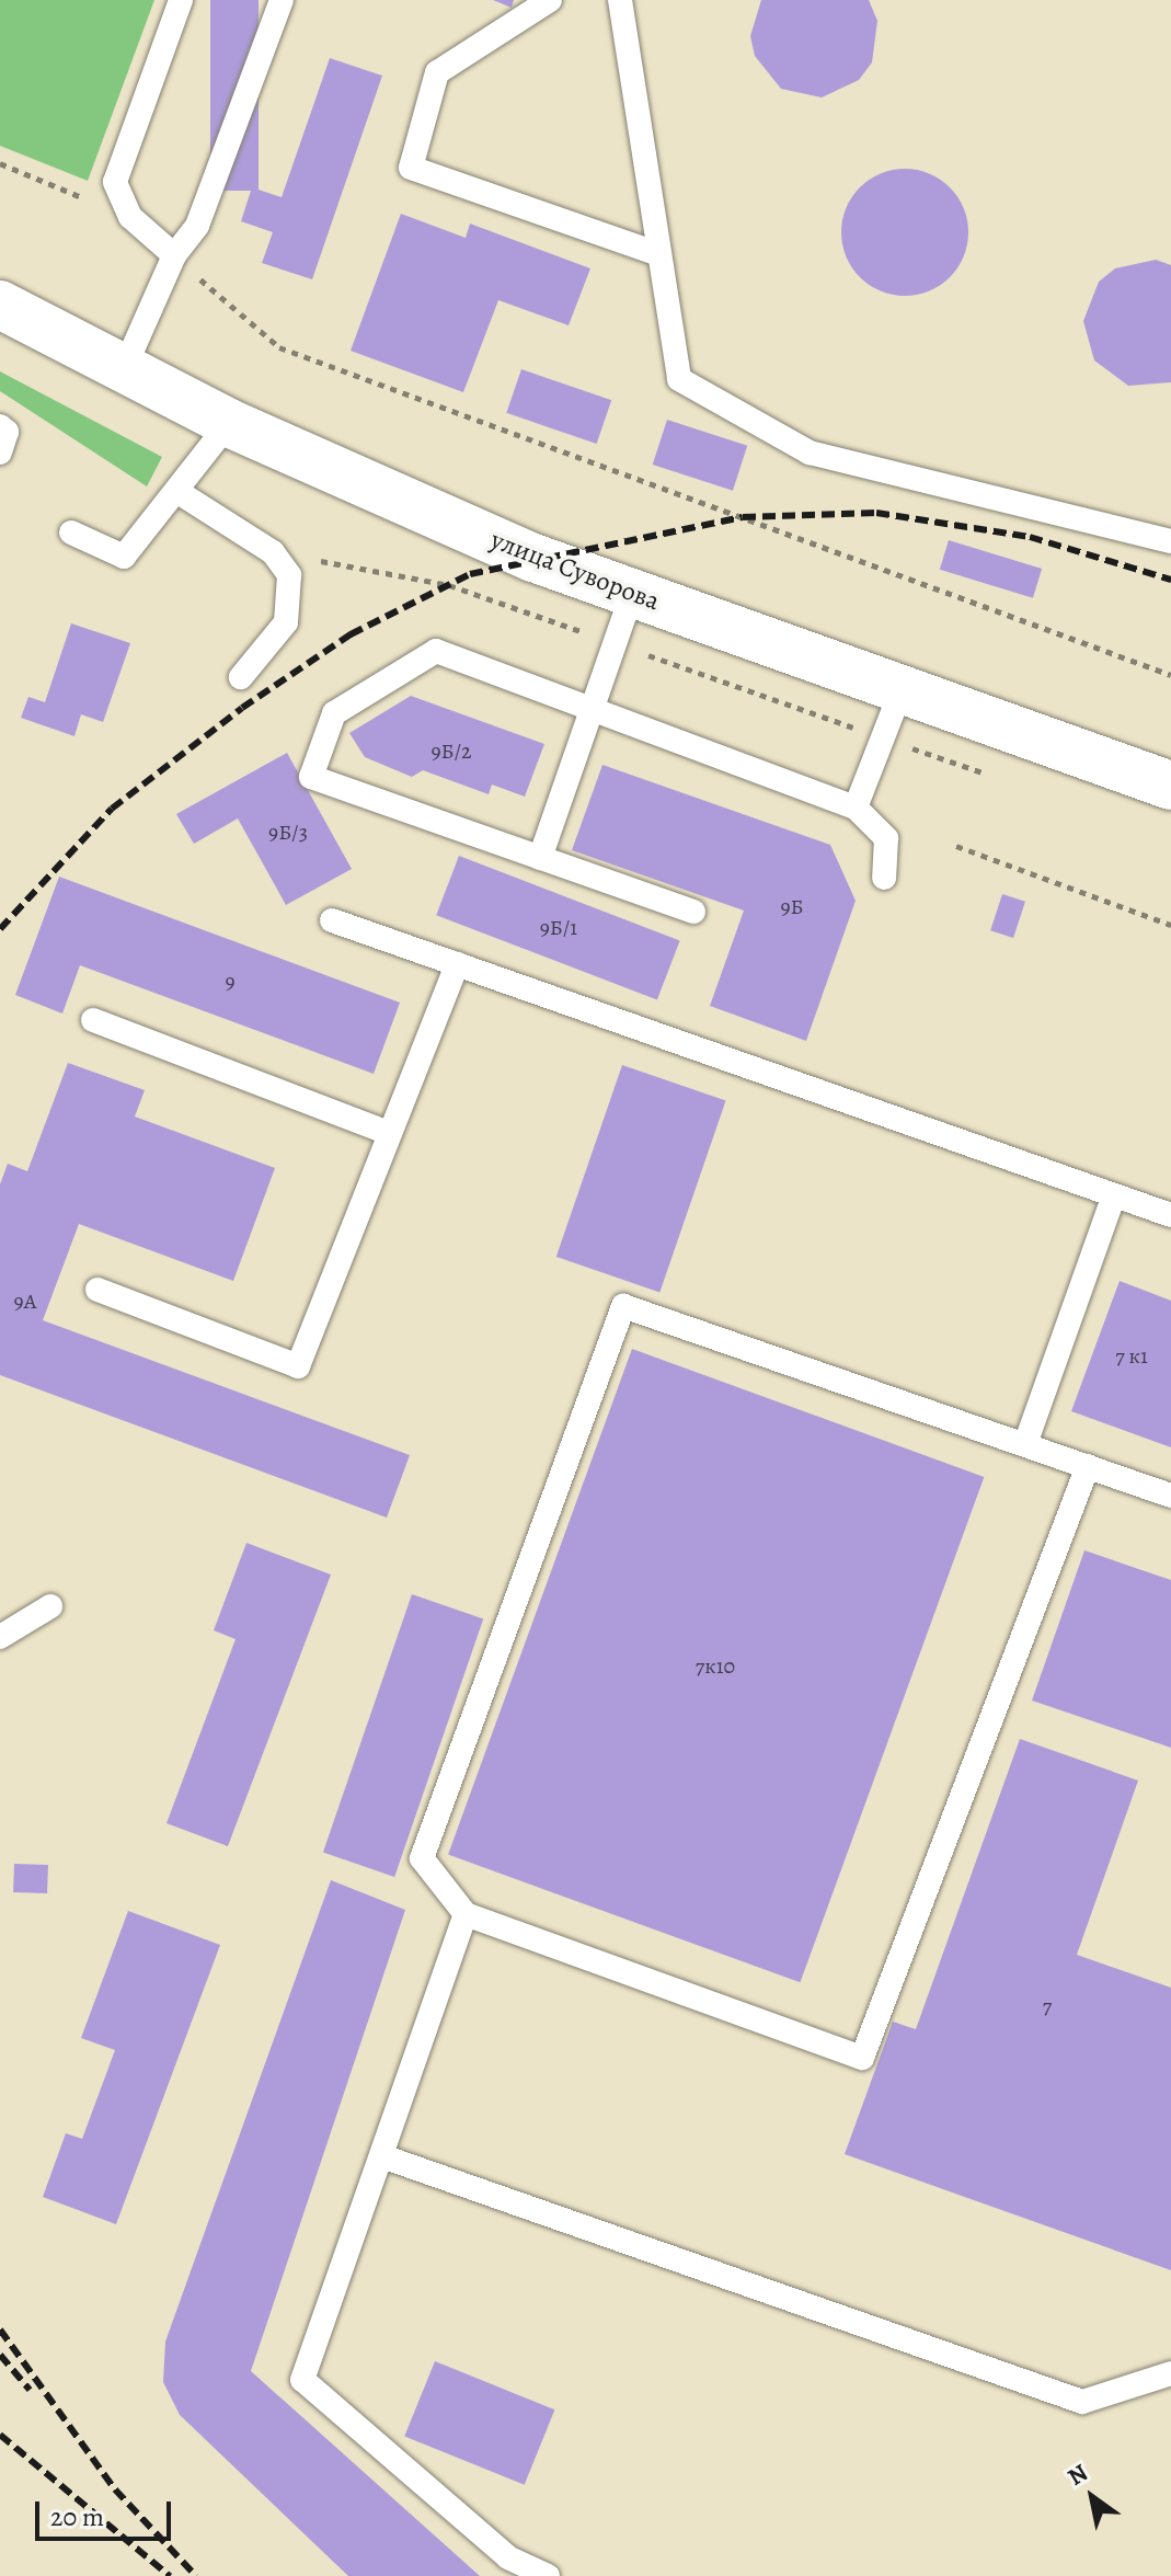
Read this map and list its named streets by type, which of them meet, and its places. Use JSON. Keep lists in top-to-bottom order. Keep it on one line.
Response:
{"streets":{"main road":["улица Суворова"]},"house_numbers":["9Б/2","9Б/3","9Б","9Б/1","9","9А","7 к1","7к10","7"],"scale_bar":"20 m","north":"top left"}
